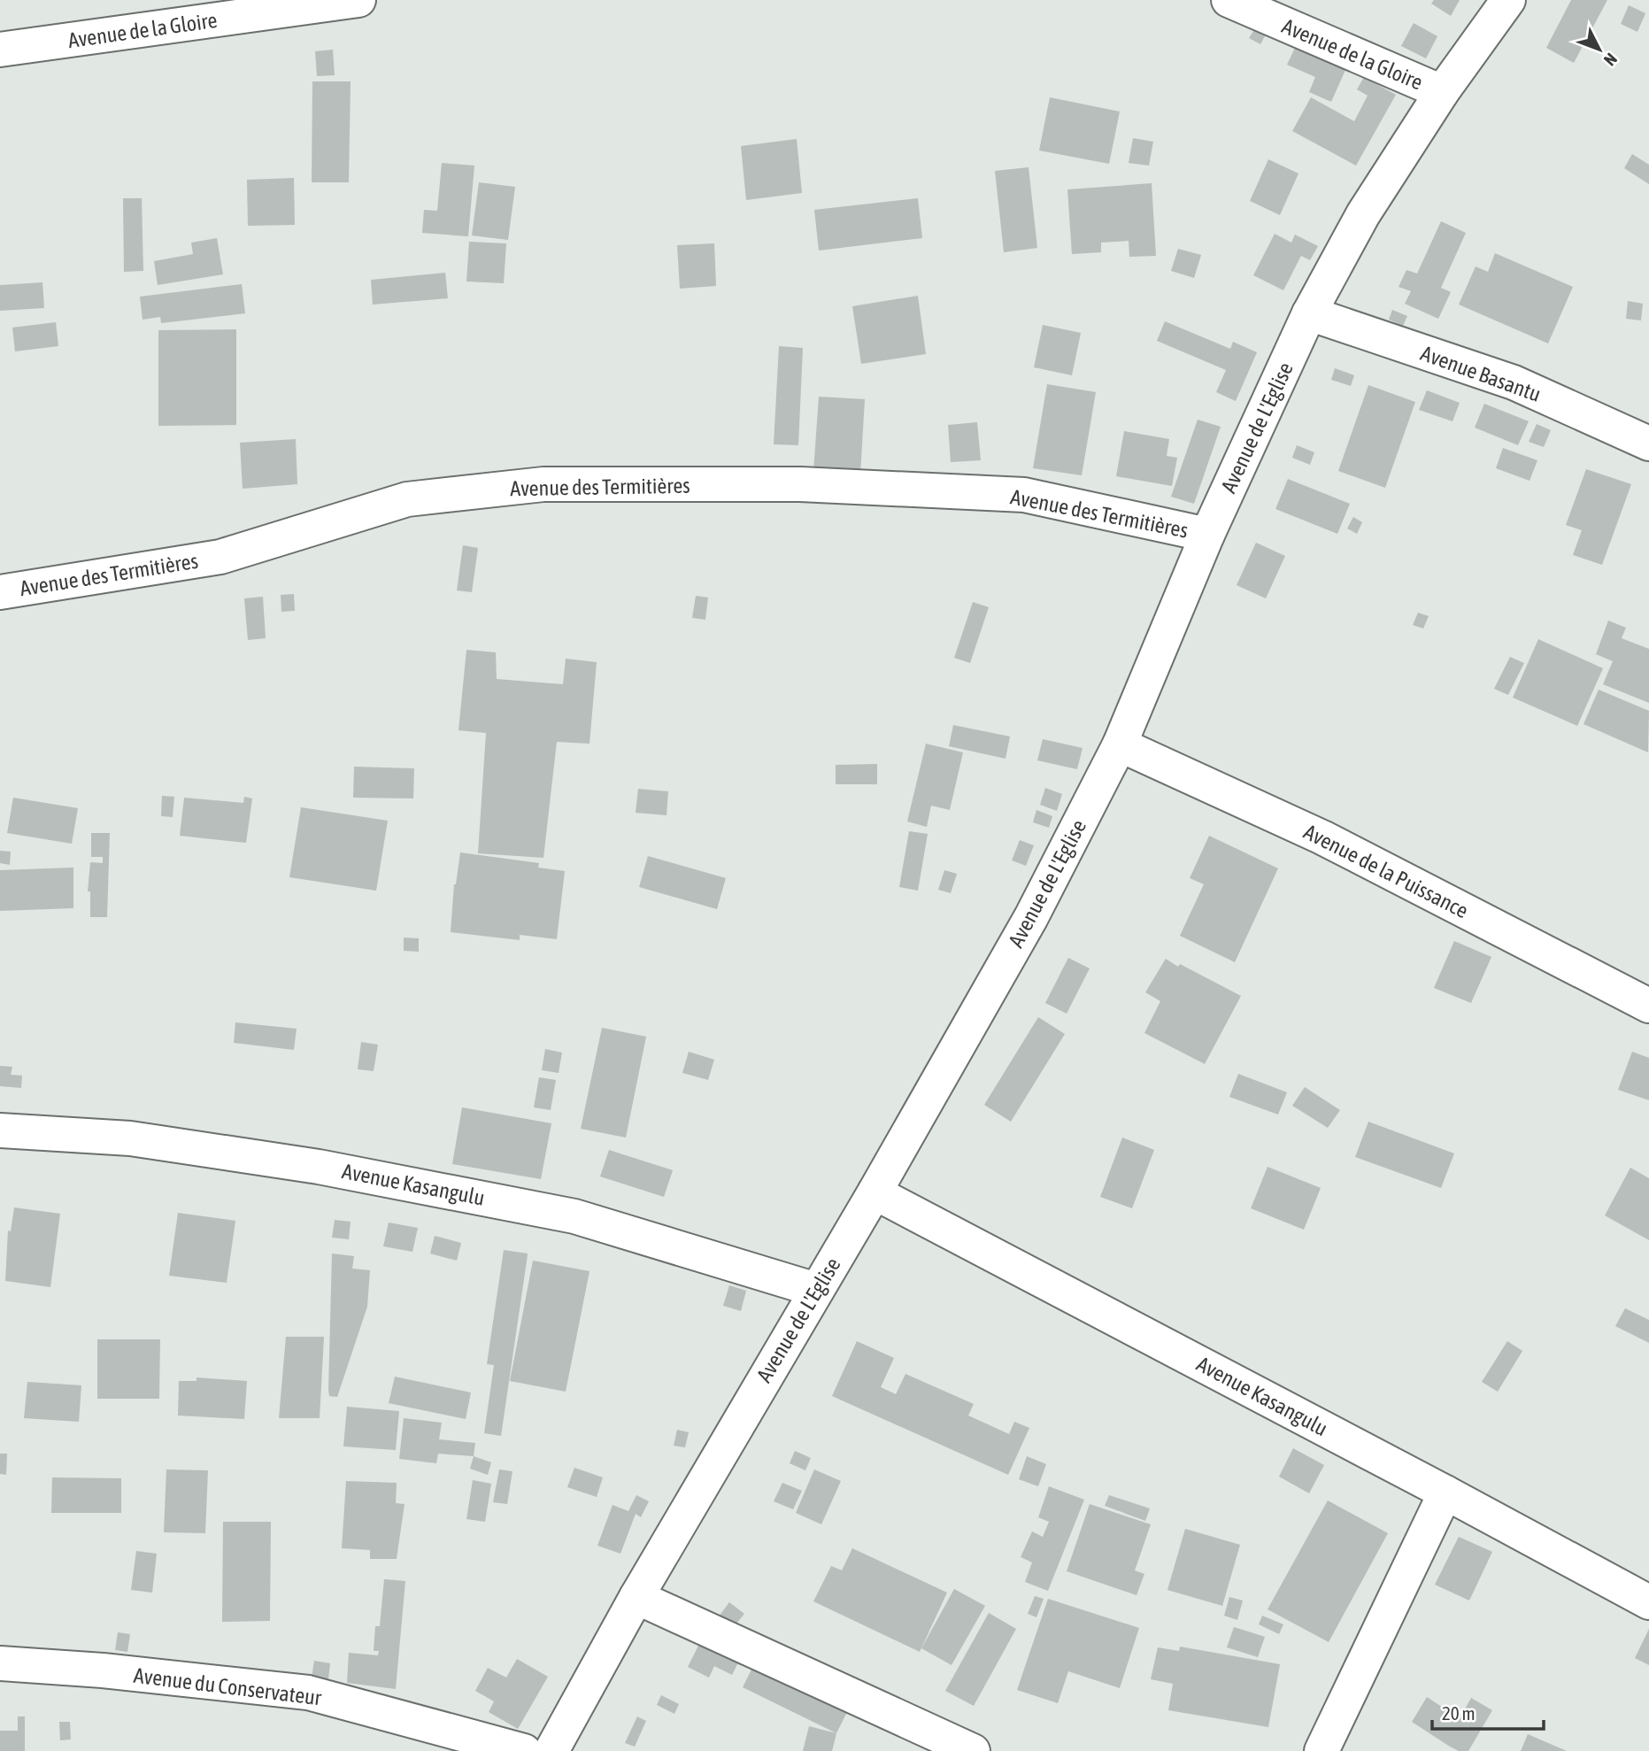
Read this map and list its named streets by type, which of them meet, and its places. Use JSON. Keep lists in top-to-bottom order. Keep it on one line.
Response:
{"streets":{"street":["Avenue de la Gloire","Avenue Basantu","Avenue de L'Eglise","Avenue des Termitières","Avenue de la Puissance","Avenue Kasangulu","Avenue du Conservateur"]},"crossings":[["Avenue de la Gloire","Avenue de L'Eglise"],["Avenue Basantu","Avenue de L'Eglise"],["Avenue de L'Eglise","Avenue des Termitières"],["Avenue de L'Eglise","Avenue de la Puissance"],["Avenue de L'Eglise","Avenue Kasangulu"]],"scale_bar":"20 m","north":"bottom right"}
